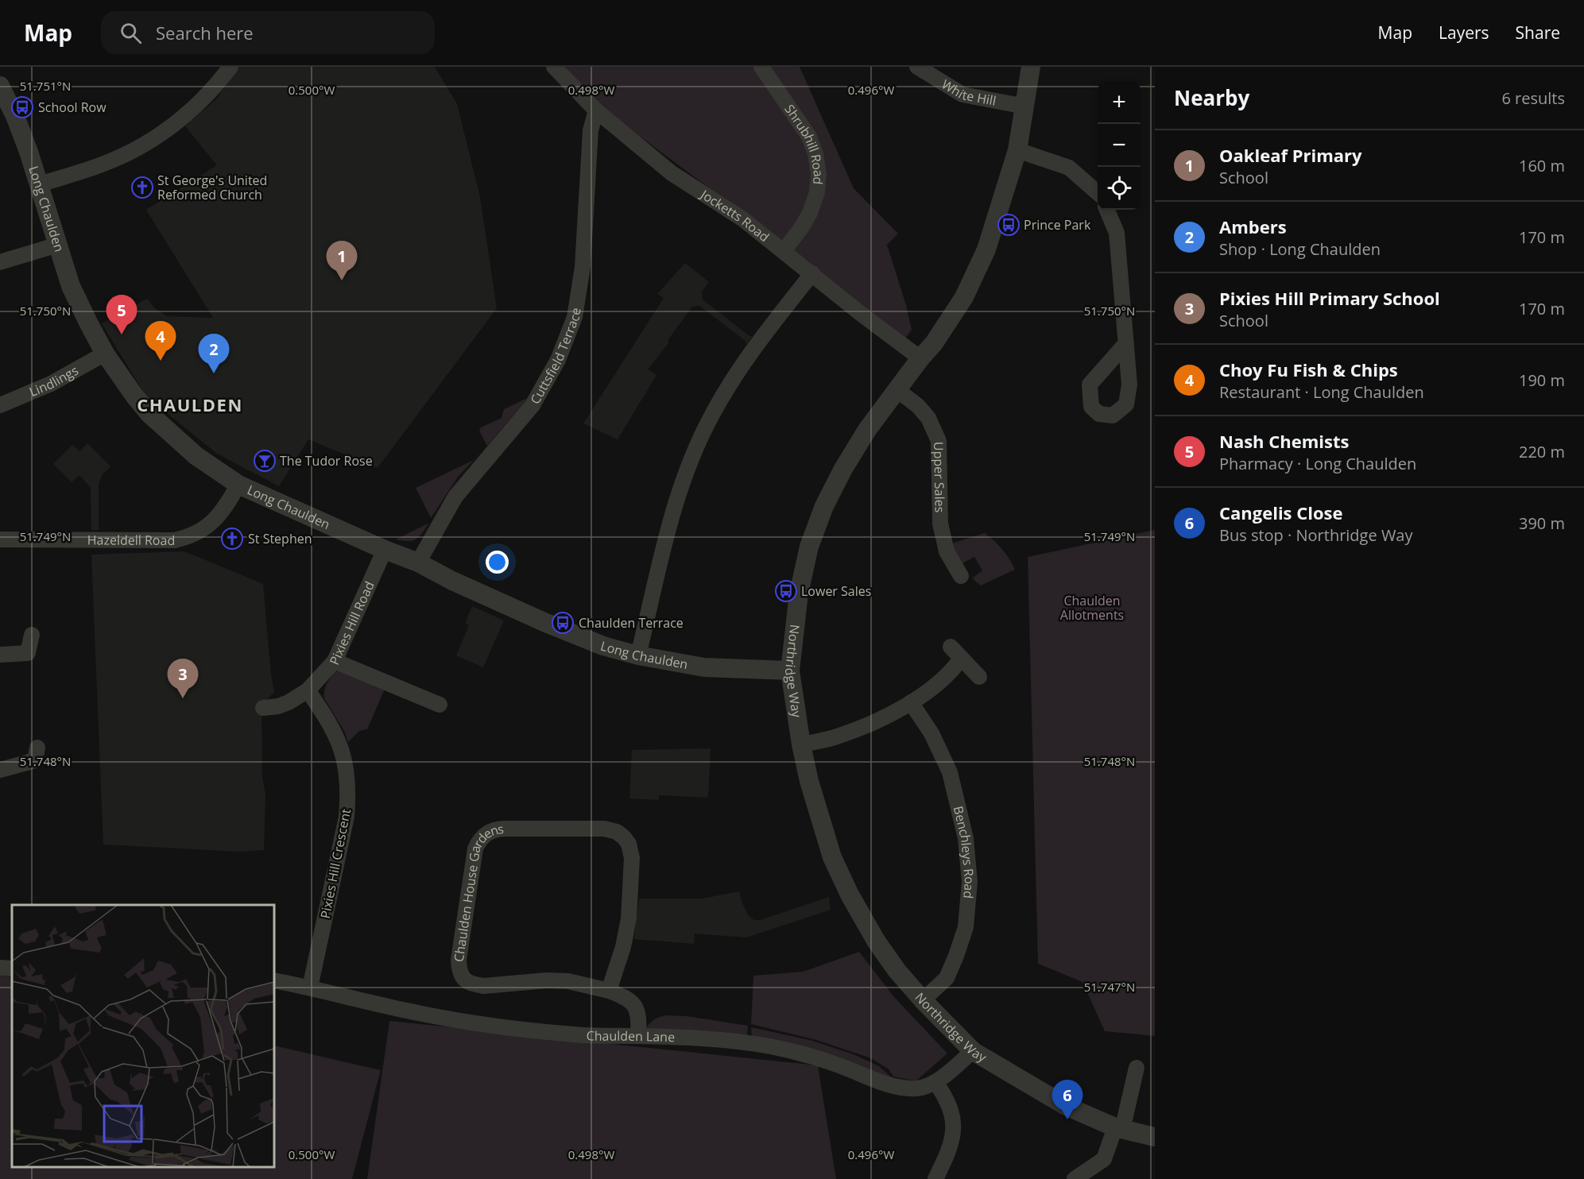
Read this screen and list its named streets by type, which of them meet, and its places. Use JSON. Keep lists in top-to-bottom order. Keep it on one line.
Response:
{"streets":{"street":["White Hill","Shrubhill Road","Long Chaulden","Jocketts Road","Cuttsfield Terrace","Lindlings","Upper Sales","Hazeldell Road","Pixies Hill Road","Northridge Way","Benchleys Road","Pixies Hill Crescent","Chaulden House Gardens","Chaulden Lane"]},"crossings":[["White Hill","Northridge Way"],["Shrubhill Road","Jocketts Road"],["Long Chaulden","Cuttsfield Terrace"],["Long Chaulden","Lindlings"],["Long Chaulden","Hazeldell Road"],["Long Chaulden","Pixies Hill Road"],["Long Chaulden","Northridge Way"],["Jocketts Road","Cuttsfield Terrace"],["Jocketts Road","Northridge Way"],["Upper Sales","Northridge Way"],["Pixies Hill Road","Pixies Hill Crescent"],["Northridge Way","Benchleys Road"],["Northridge Way","Chaulden Lane"],["Pixies Hill Crescent","Chaulden Lane"],["Chaulden House Gardens","Chaulden Lane"]],"districts":["CHAULDEN"],"parks":["Chaulden Allotments"],"places":{"bus stop":["School Row","Prince Park","Lower Sales","Chaulden Terrace"],"church":["St George's United Reformed Church","St Stephen"],"bar":["The Tudor Rose"]},"page":{"header":"Map","search":"Search here","nav":["Map","Layers","Share"],"heading":["Nearby","6 results"],"map_buttons":["+","−"],"list":[{"mark":"1","name":"Oakleaf Primary","note":"School","value":"160 m"},{"mark":"2","name":"Ambers","note":"Shop · Long Chaulden","value":"170 m"},{"mark":"3","name":"Pixies Hill Primary School","note":"School","value":"170 m"},{"mark":"4","name":"Choy Fu Fish & Chips","note":"Restaurant · Long Chaulden","value":"190 m"},{"mark":"5","name":"Nash Chemists","note":"Pharmacy · Long Chaulden","value":"220 m"},{"mark":"6","name":"Cangelis Close","note":"Bus stop · Northridge Way","value":"390 m"}],"pins":["1","5","4","2","3","6"]},"coordinates":["51.751°N","0.500°W","0.498°W","0.496°W","51.750°N","51.749°N","51.748°N","51.747°N"]}
